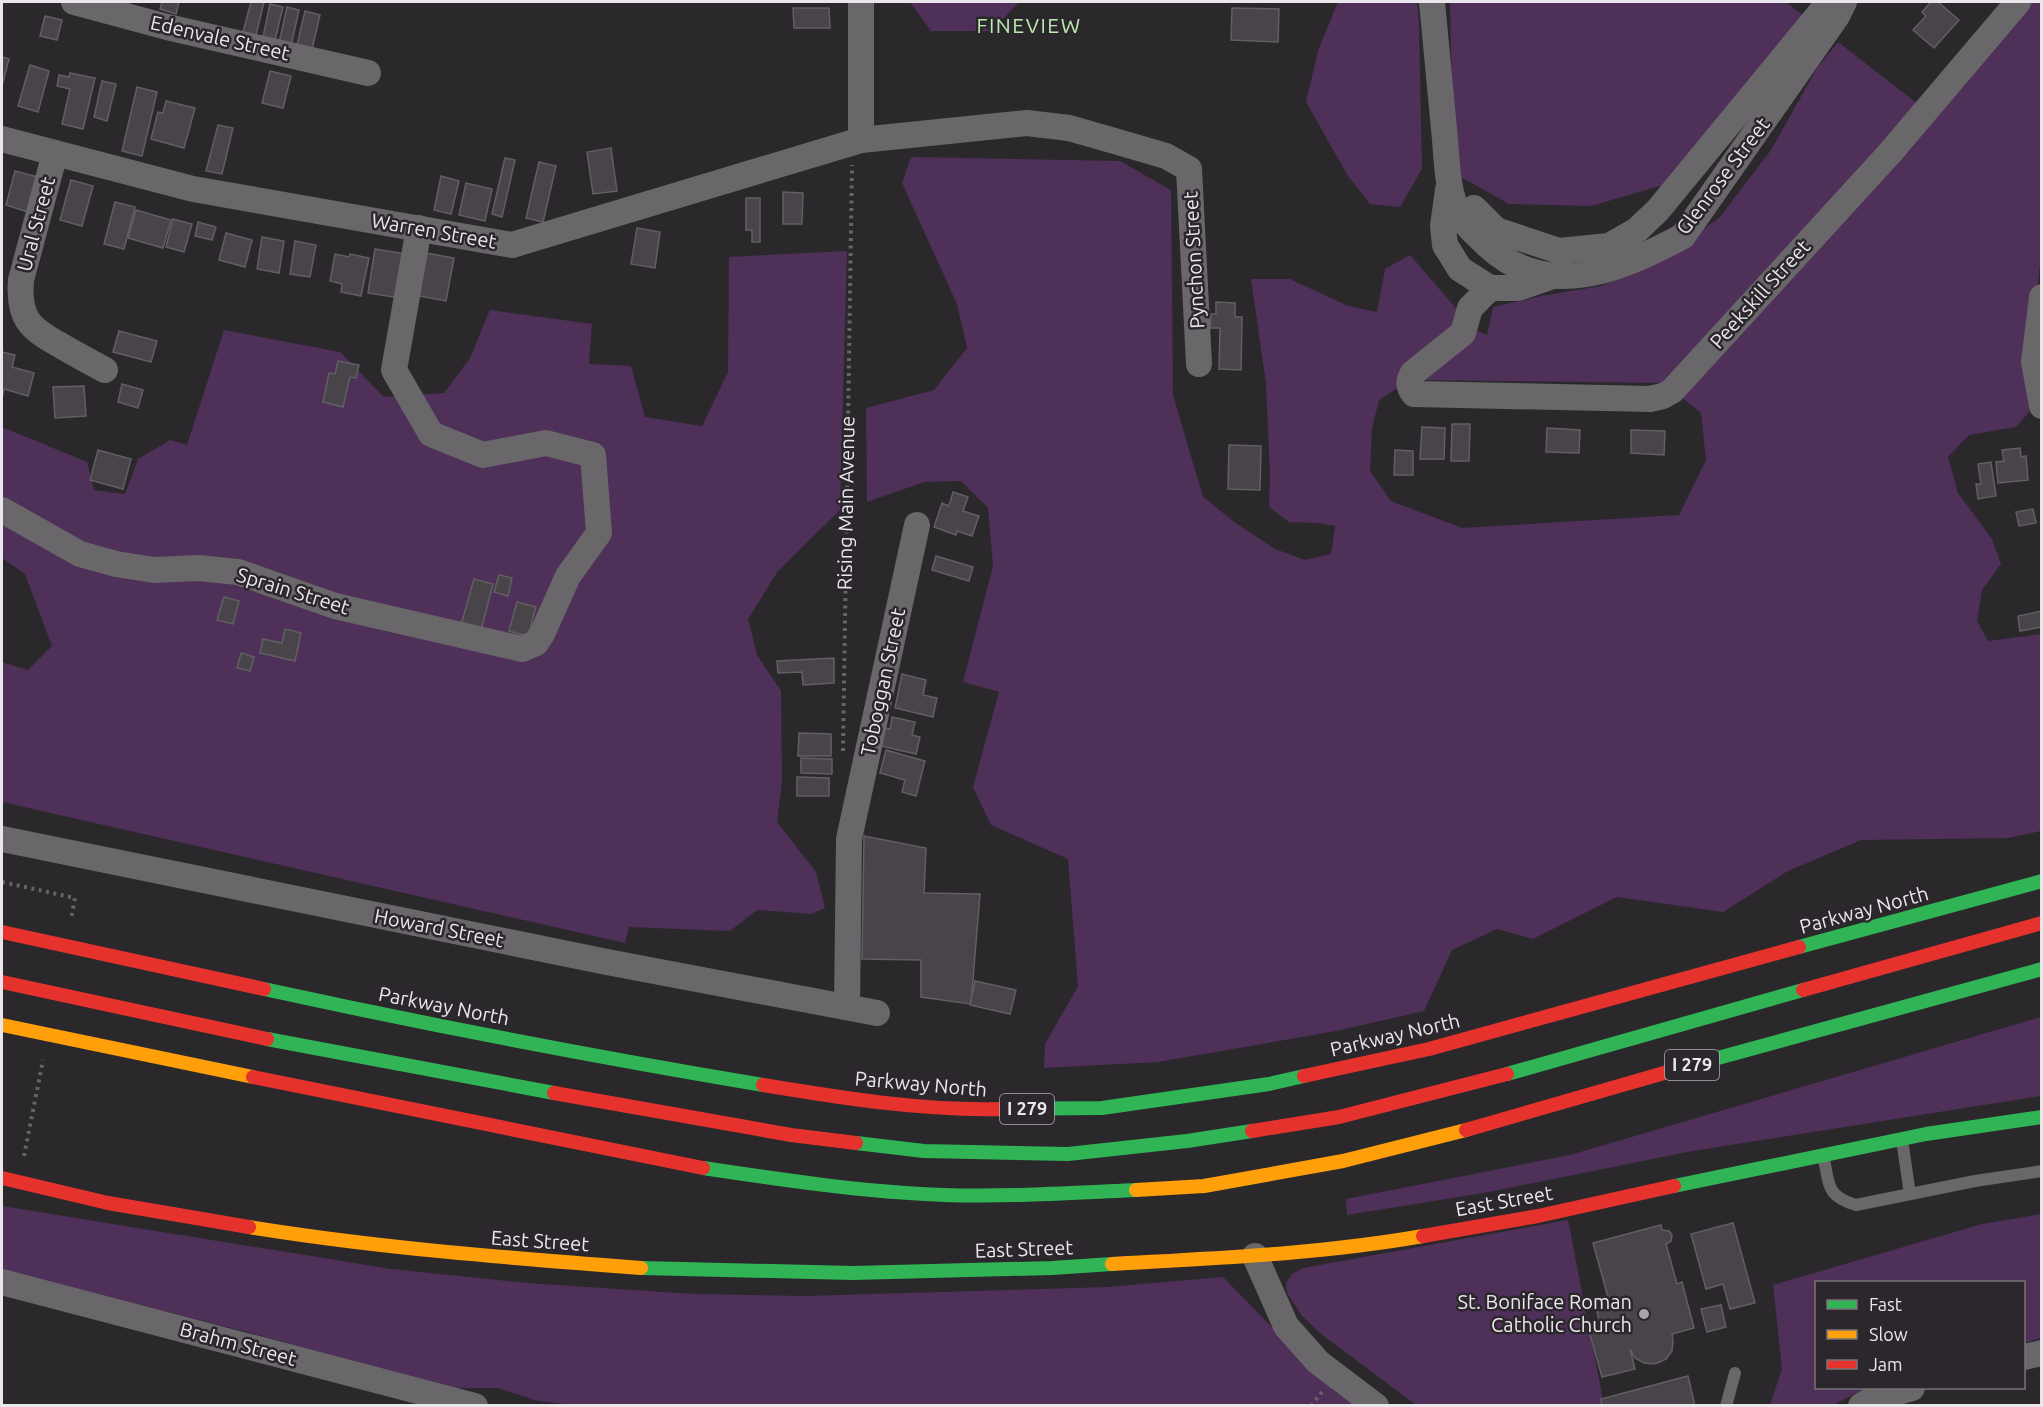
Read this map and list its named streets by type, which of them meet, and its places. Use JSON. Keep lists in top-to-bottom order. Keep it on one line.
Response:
{"streets":{"main road":["Parkway North","I 279","East Street"],"street":["Edenvale Street","Glenrose Street","Ural Street","Warren Street","Pynchon Street","Peekskill Street","Sprain Street","Toboggan Street","Howard Street","Brahm Street"],"path":["Rising Main Avenue"]},"crossings":[["Ural Street","Warren Street"],["Warren Street","Pynchon Street"],["Warren Street","Sprain Street"],["Toboggan Street","Howard Street"]],"districts":["FINEVIEW"],"places":["St. Boniface Roman Catholic Church"],"legend":["Fast","Slow","Jam"]}
